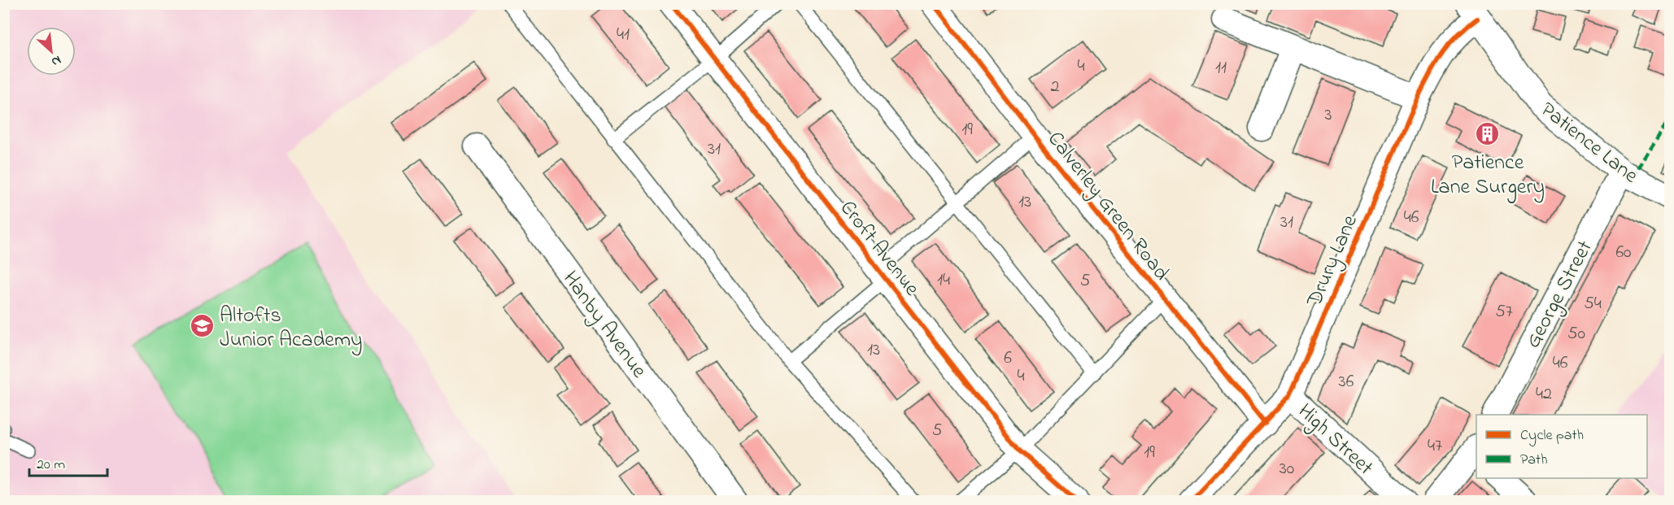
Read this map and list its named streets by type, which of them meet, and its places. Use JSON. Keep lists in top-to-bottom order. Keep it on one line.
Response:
{"streets":{"street":["Patience Lane","Calverley Green Road","Croft Avenue","Drury Lane","George Street","Hanby Avenue","High Street"]},"crossings":[["Patience Lane","Drury Lane"],["Patience Lane","George Street"],["Calverley Green Road","Drury Lane"],["Drury Lane","High Street"]],"places":{"building":["Patience Lane Surgery"],"school or university":["Altofts Junior Academy"]},"house_numbers":["41","4","11","2","3","19","31","13","46","31","60","14","5","54","57","50","13","6","46","4","36","42","5","47","19","30"],"legend":["Cycle path","Path"],"scale_bar":"20 m","north":"bottom right"}
